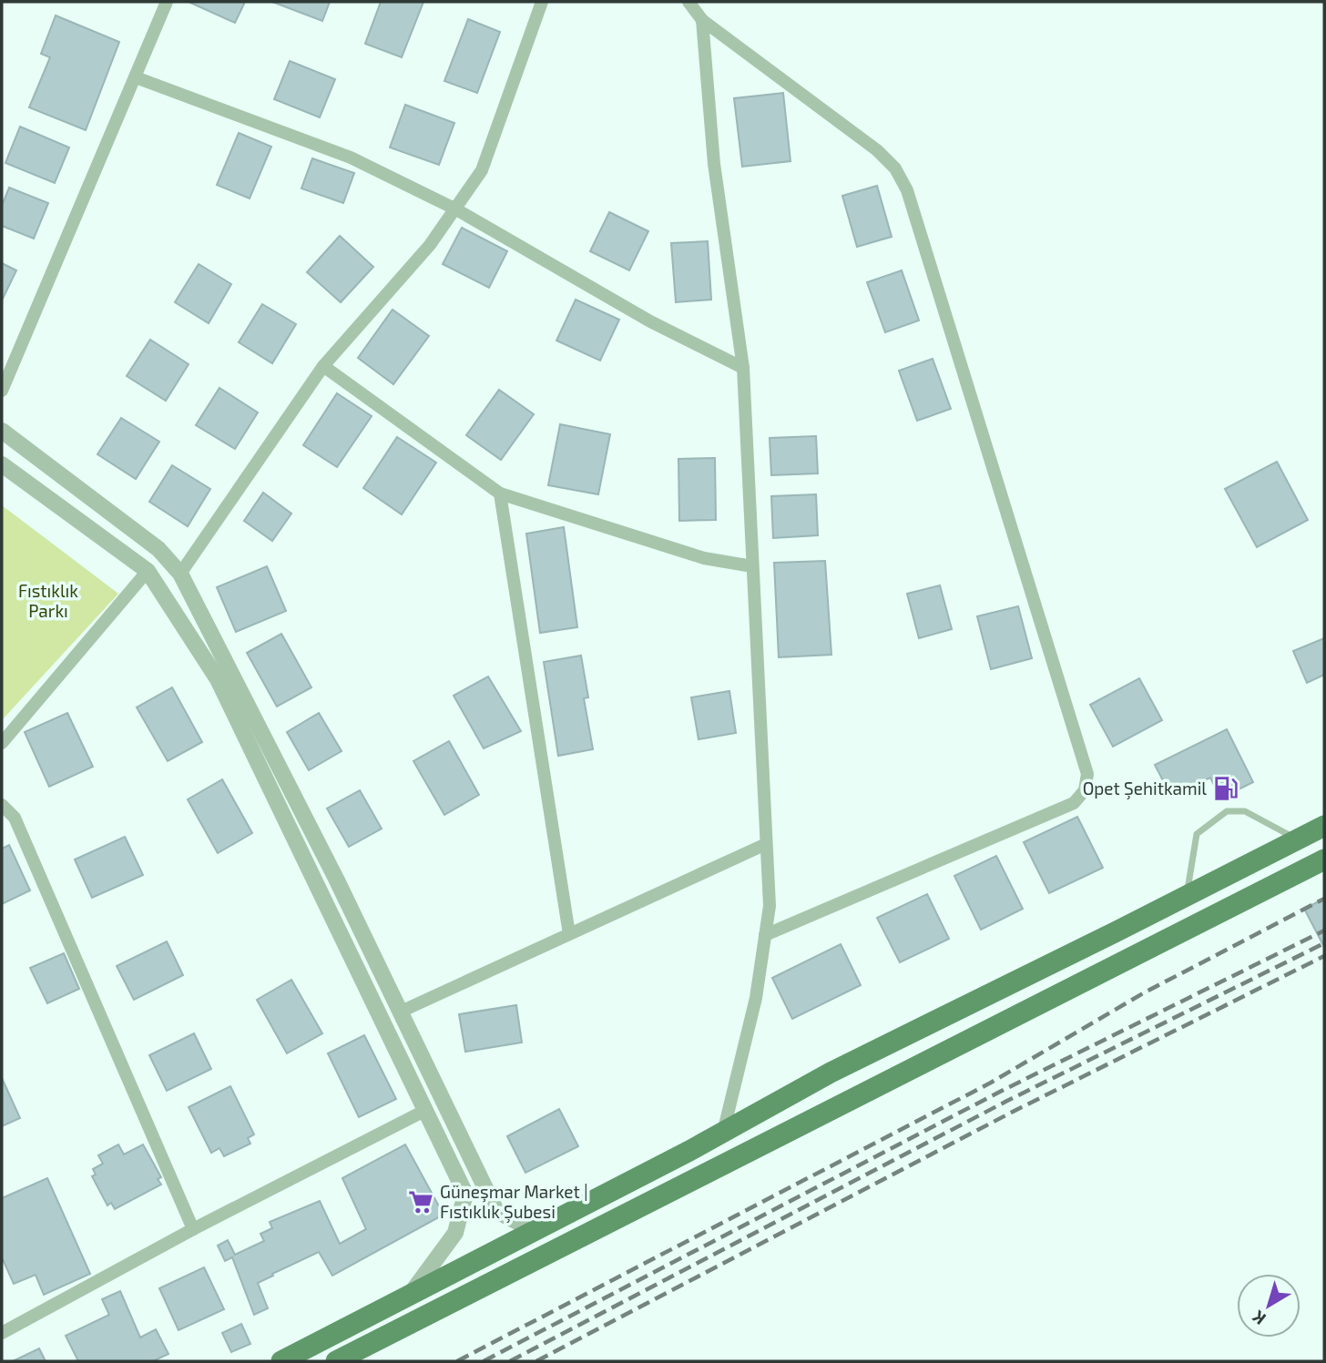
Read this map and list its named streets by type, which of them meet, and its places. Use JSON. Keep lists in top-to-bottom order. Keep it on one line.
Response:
{"parks":["Fıstıklık Parkı"],"places":{"fuel station":["Opet Şehitkamil"],"supermarket":["Güneşmar Market | Fıstıklık Şubesi"]},"north":"bottom left"}
